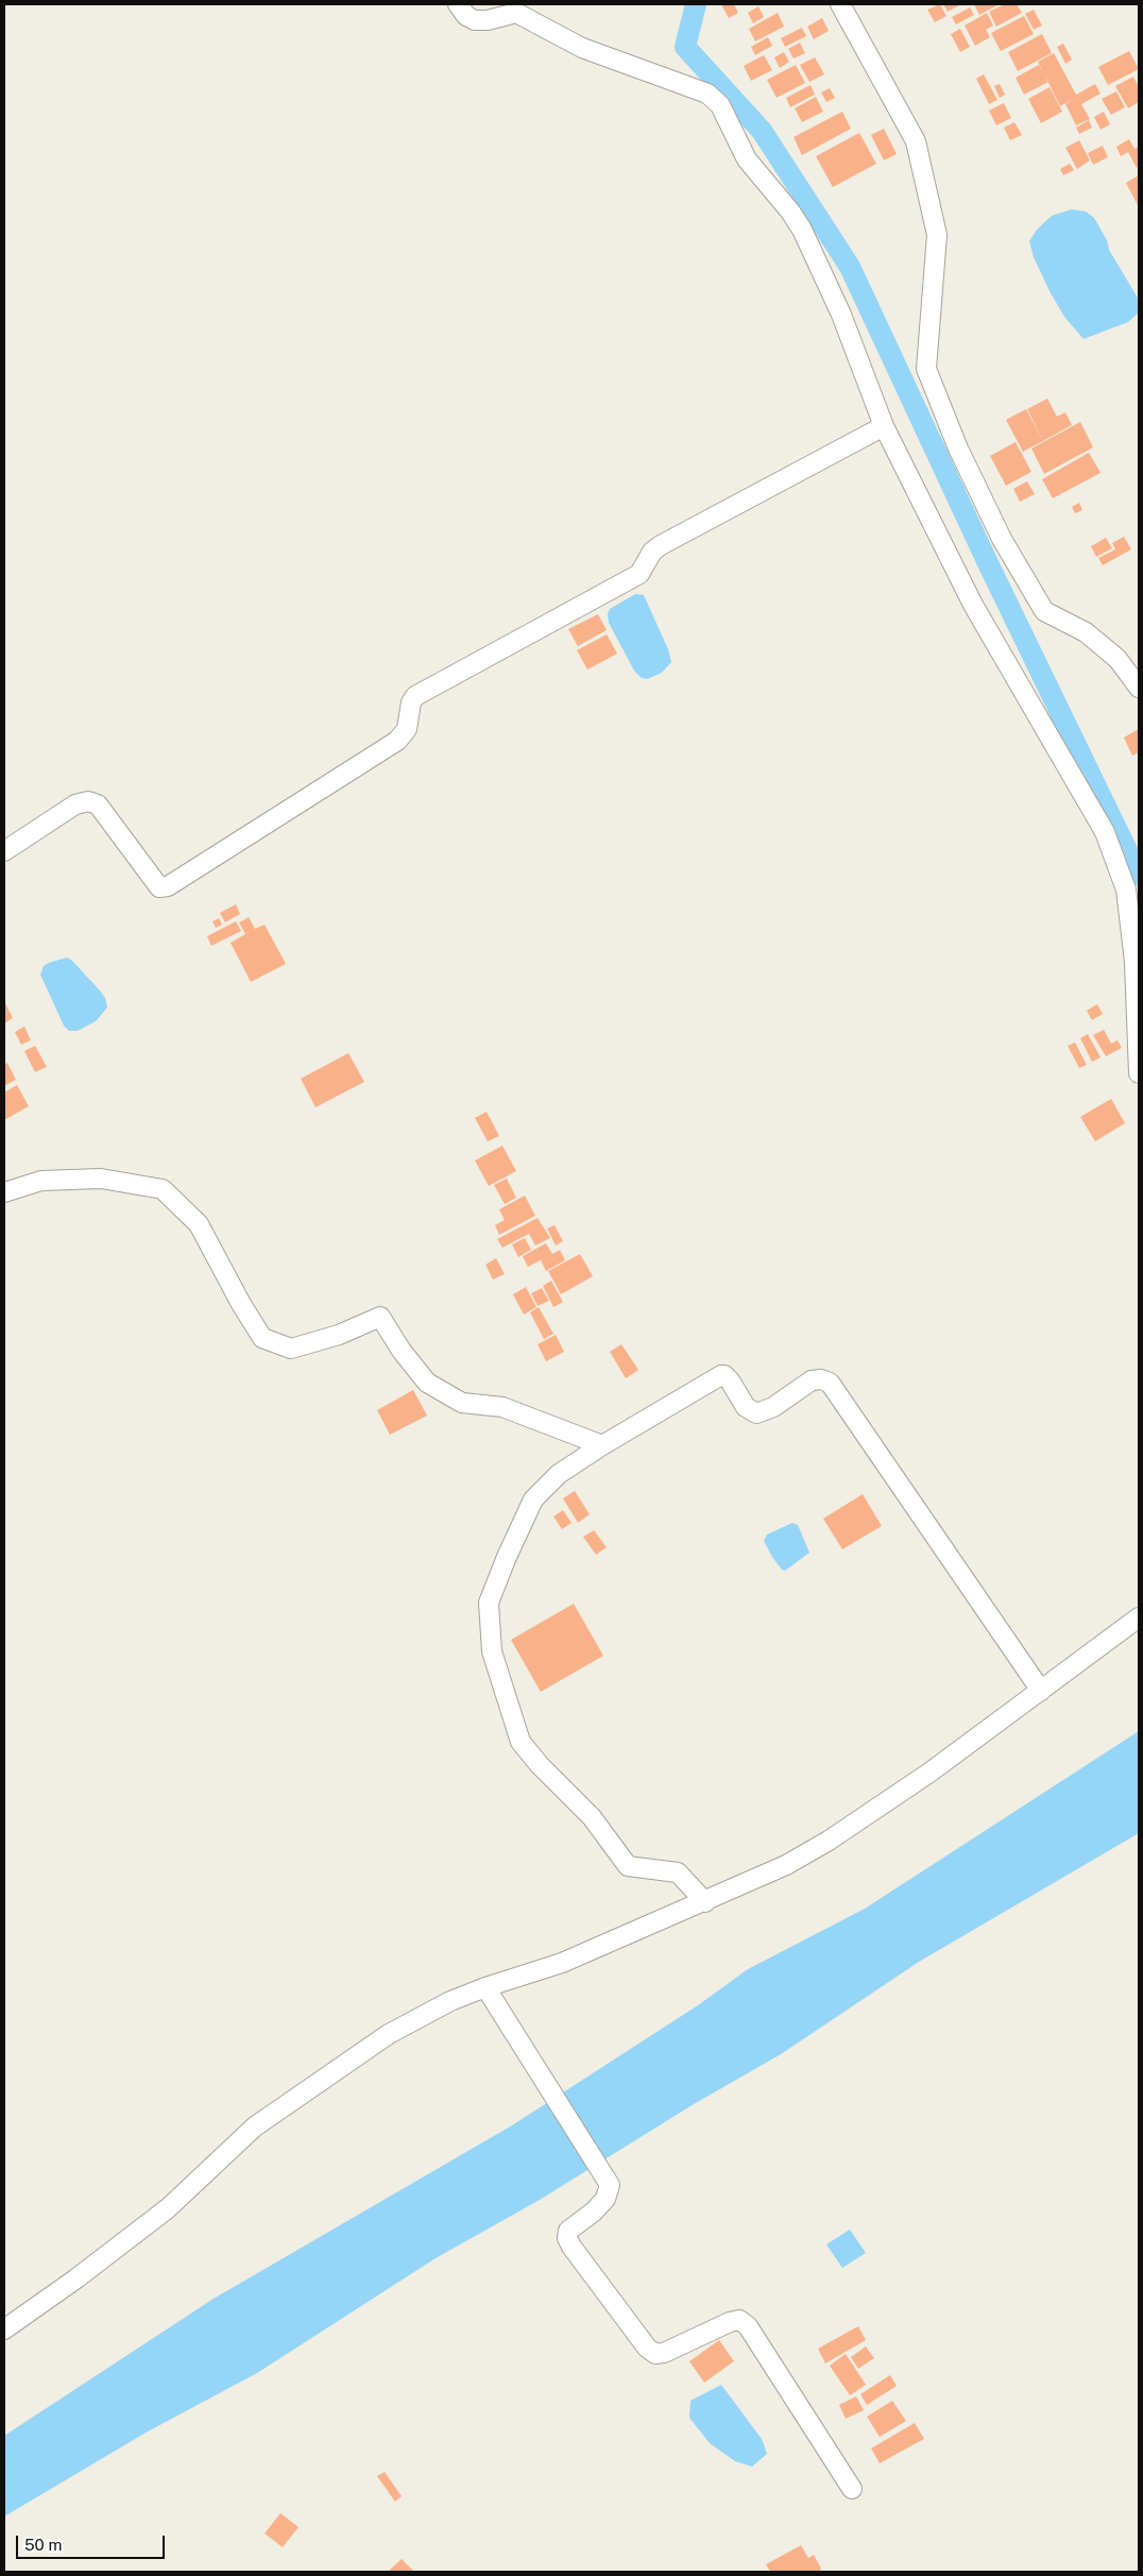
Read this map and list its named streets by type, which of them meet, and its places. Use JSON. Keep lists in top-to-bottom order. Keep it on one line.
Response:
{"scale_bar":"50 m"}
